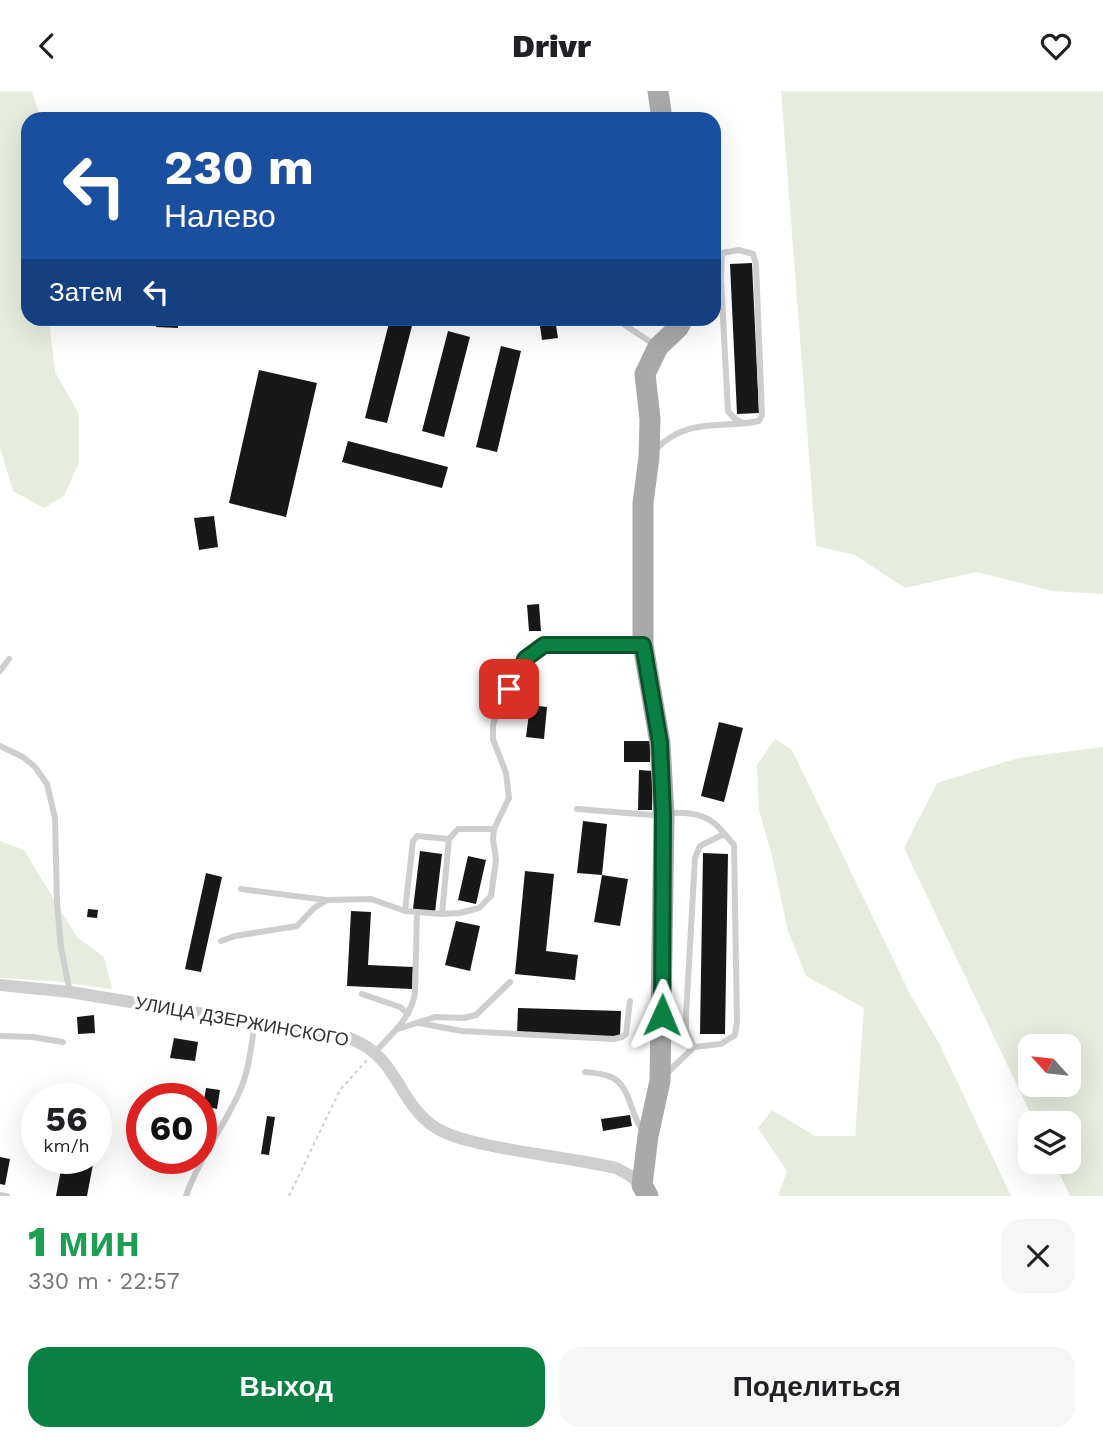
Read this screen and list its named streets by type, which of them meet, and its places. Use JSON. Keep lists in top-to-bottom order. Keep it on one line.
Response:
{"streets":{"main road":["УЛИЦА ДЗЕРЖИНСКОГО"]},"north":"top left","page":{"header":"Drivr","turn":["230 m","Налево"],"then":"Затем","speed":"56 km/h","limit":"60","heading":["1 мин","330 m · 22:57"],"buttons":["Выход","Поделиться"]}}
